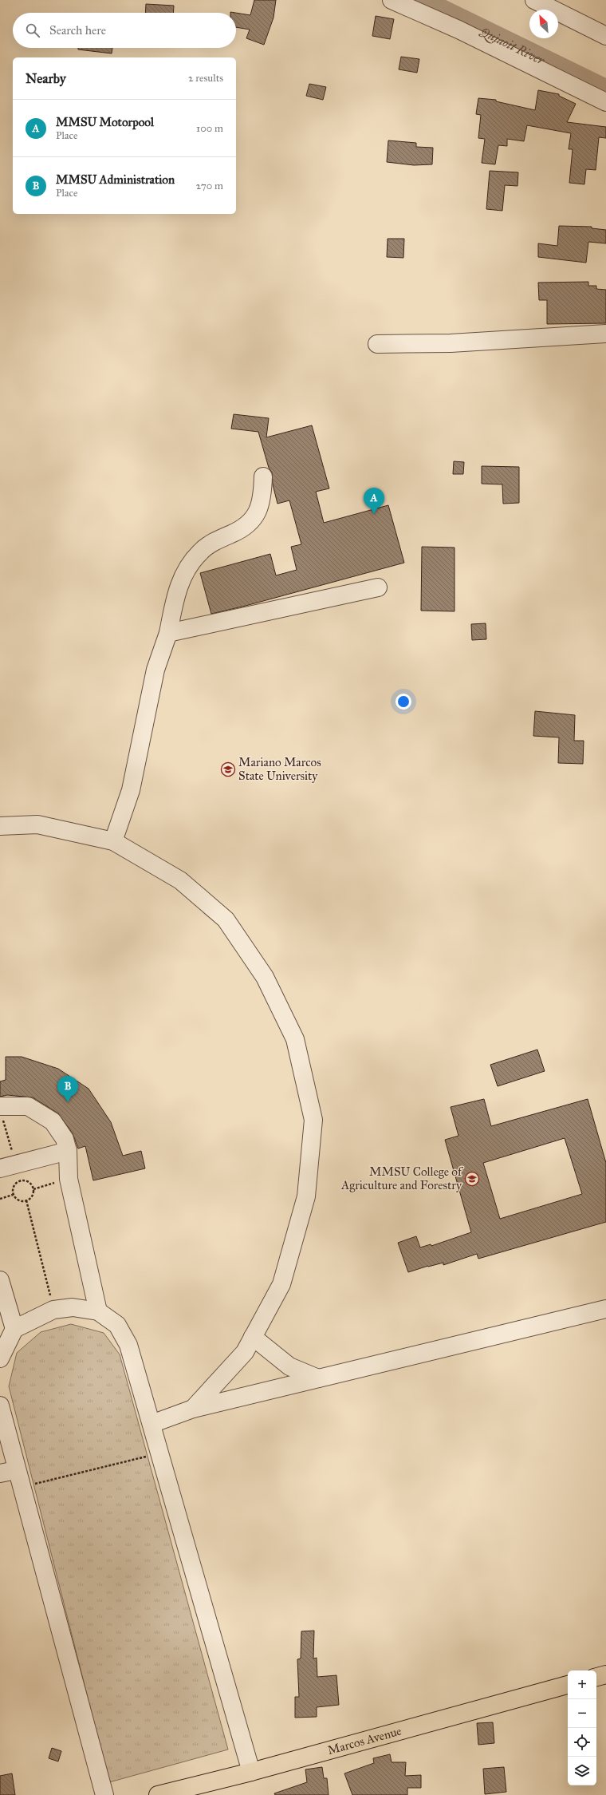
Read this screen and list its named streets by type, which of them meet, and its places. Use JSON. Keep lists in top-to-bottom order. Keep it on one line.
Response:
{"streets":{"main road":["Marcos Avenue"]},"water":["Quiaoit River"],"places":{"school or university":["Mariano Marcos State University","MMSU College of Agriculture and Forestry"]},"north":"top left","page":{"search":"Search here","heading":["Nearby","2 results"],"list":[{"mark":"A","name":"MMSU Motorpool","note":"Place","value":"100 m"},{"mark":"B","name":"MMSU Administration","note":"Place","value":"270 m"}],"pins":["A","B"],"map_buttons":["+","−"]}}
